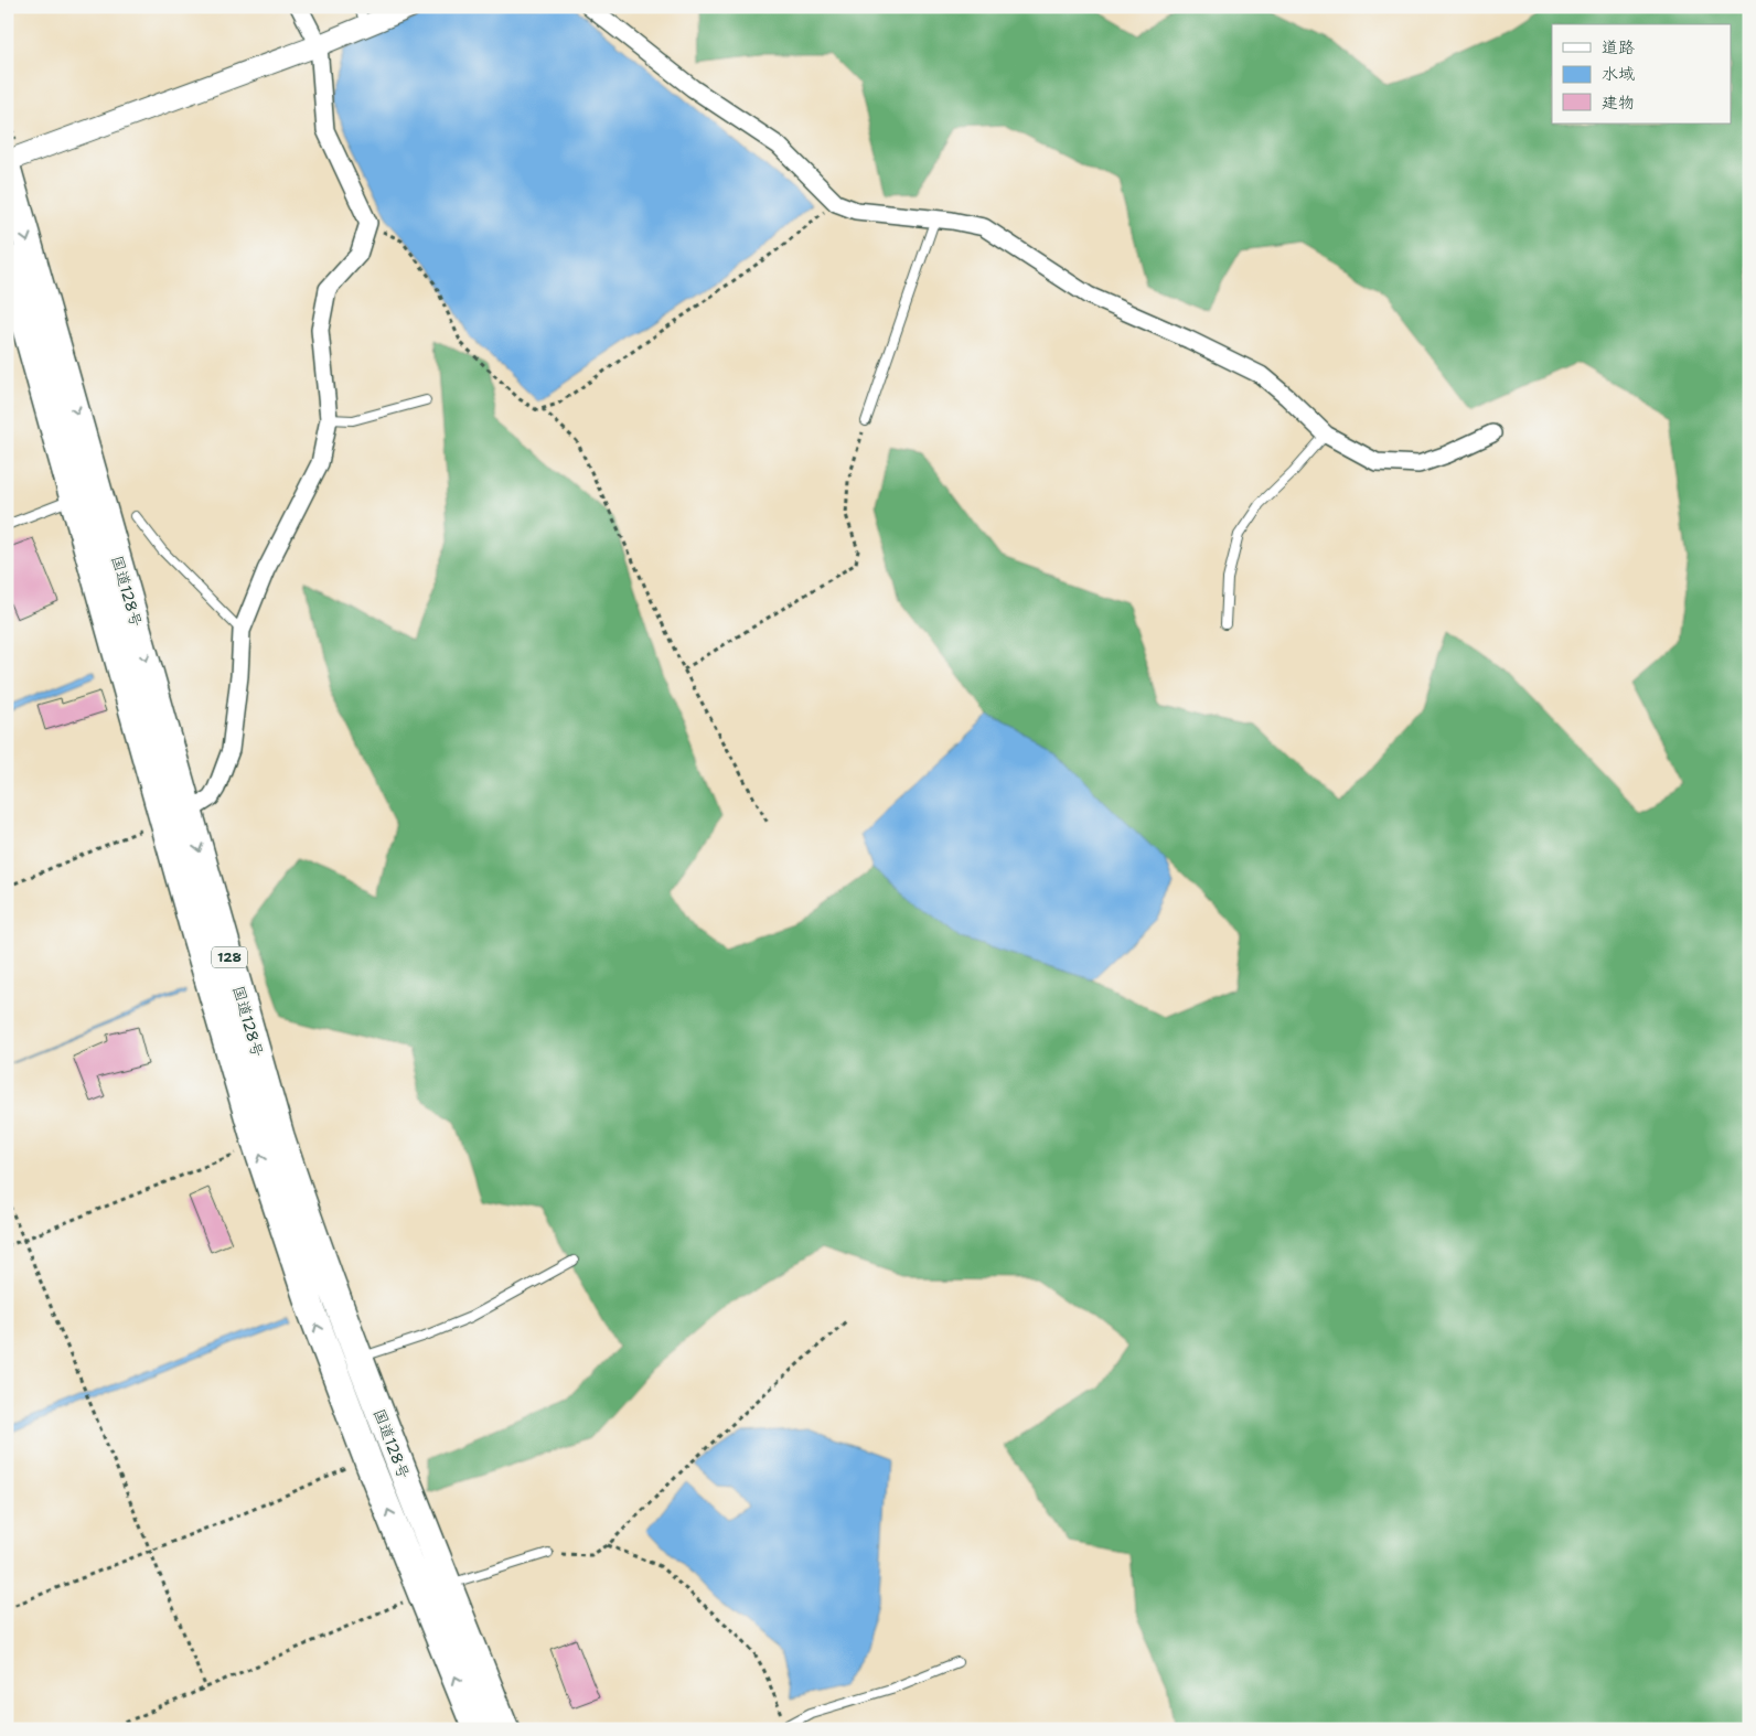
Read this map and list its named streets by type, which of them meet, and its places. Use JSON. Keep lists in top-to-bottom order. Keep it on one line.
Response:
{"streets":{"highway":["国道128号","128"]},"legend":["道路","水域","建物"]}
